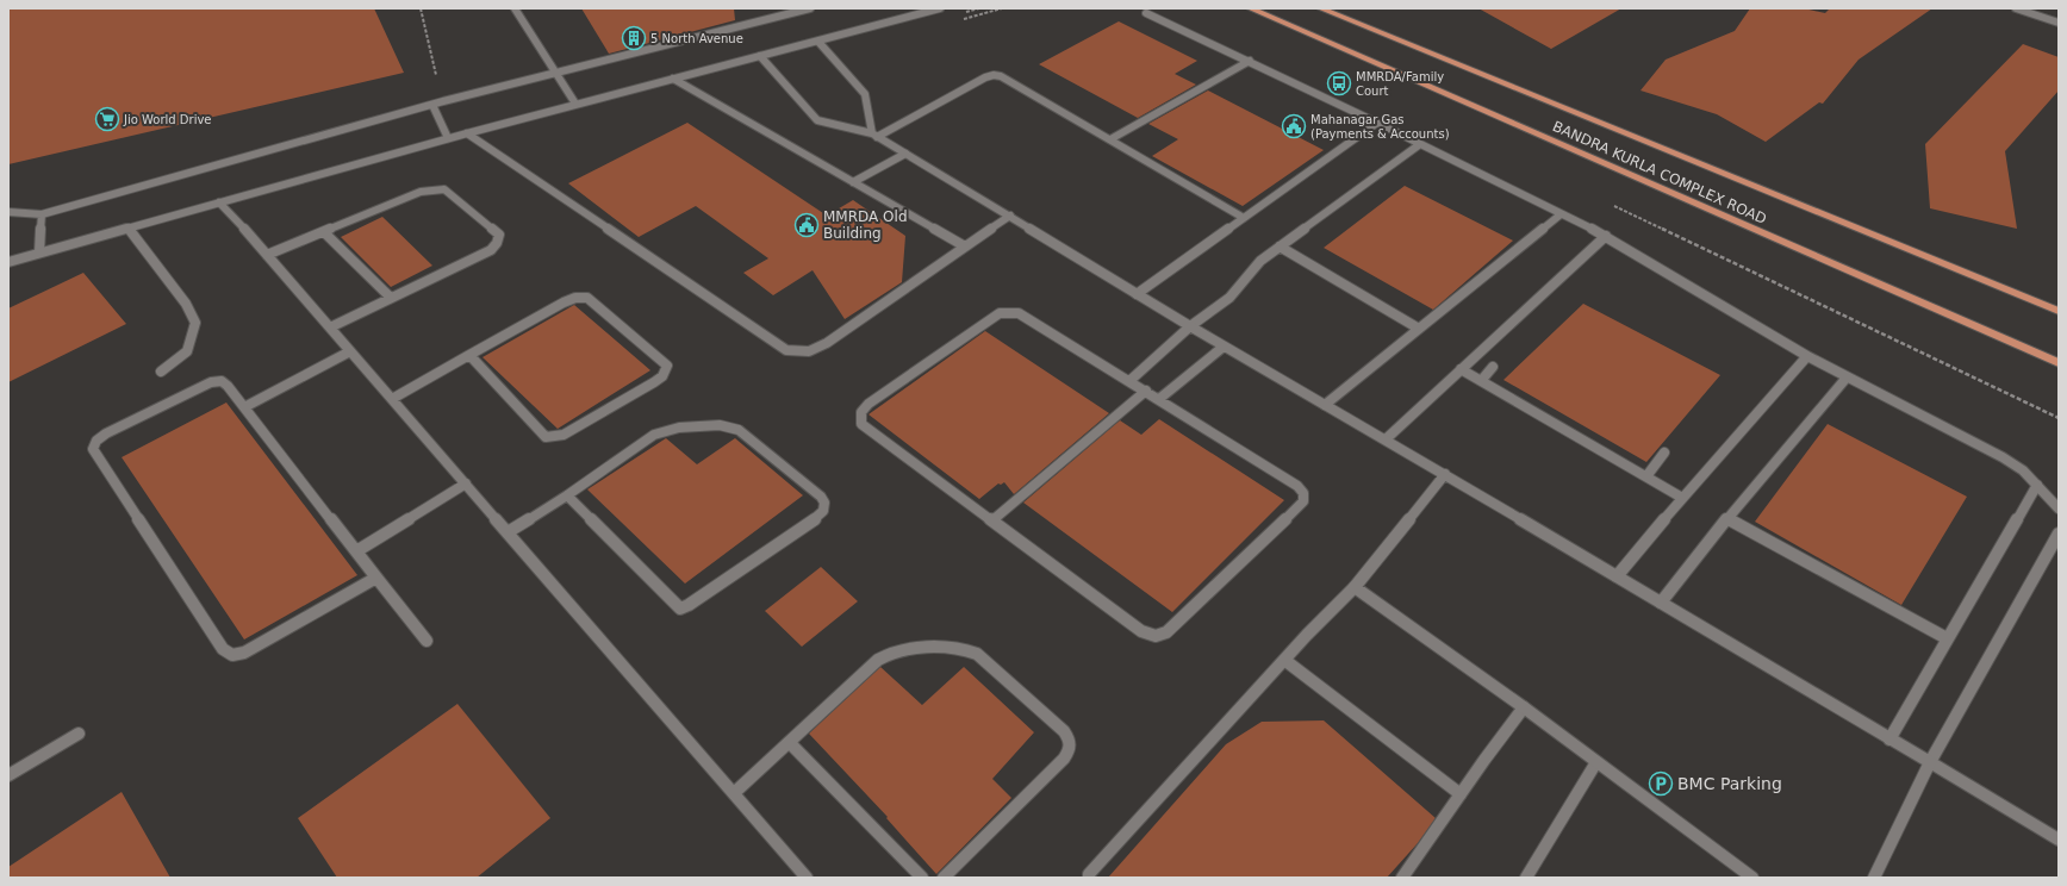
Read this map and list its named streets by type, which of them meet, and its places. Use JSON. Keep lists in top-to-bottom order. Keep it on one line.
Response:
{"streets":{"main road":["BANDRA KURLA COMPLEX ROAD"]},"places":{"building":["5 North Avenue"],"bus stop":["MMRDA/Family Court"],"supermarket":["Jio World Drive"],"public building":["Mahanagar Gas (Payments & Accounts)","MMRDA Old Building"],"parking":["BMC Parking"]}}
